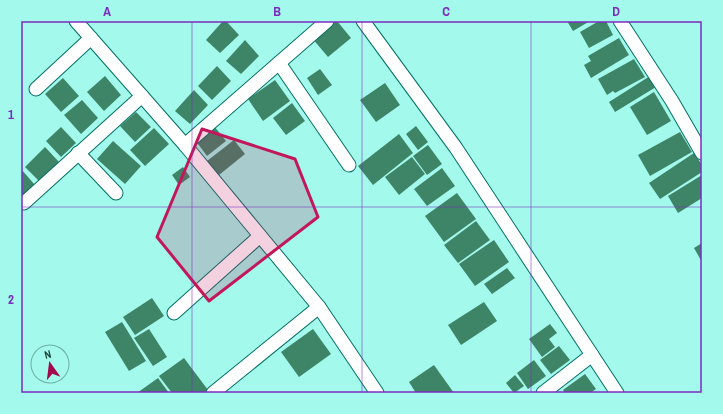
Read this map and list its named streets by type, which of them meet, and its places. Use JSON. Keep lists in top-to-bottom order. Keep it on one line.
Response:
{"north":"top","grid":{"columns":["A","B","C","D"],"rows":["1","2"]}}
